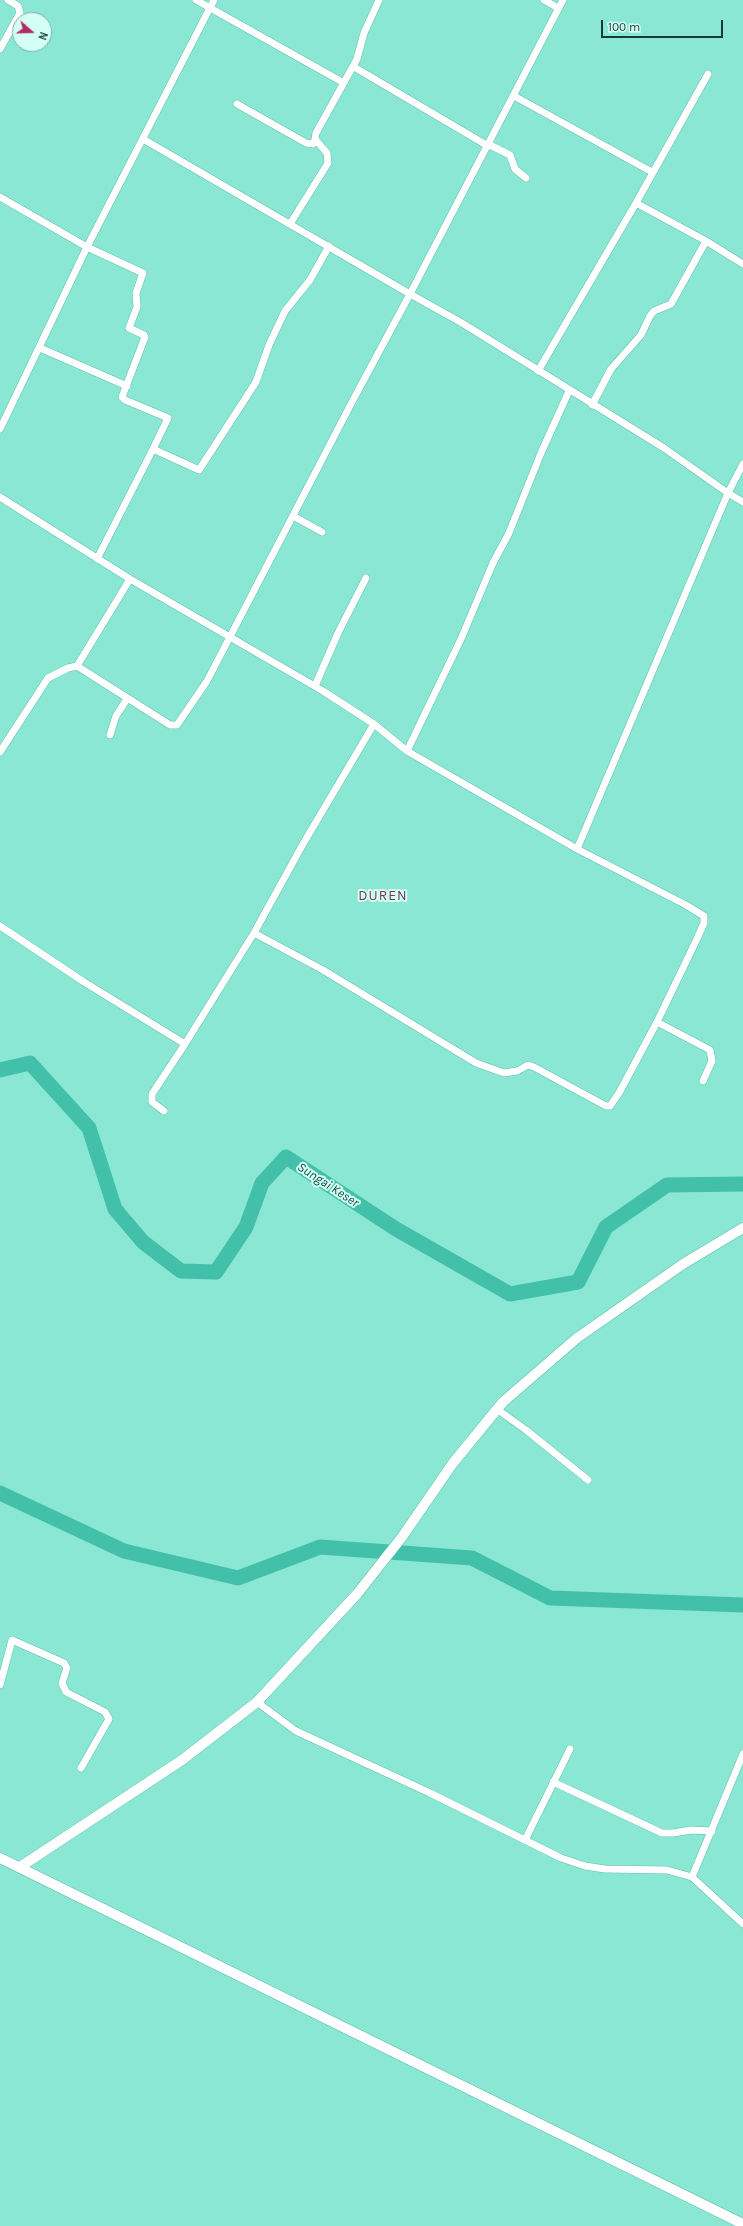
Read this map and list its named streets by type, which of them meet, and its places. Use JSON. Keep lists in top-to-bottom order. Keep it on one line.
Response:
{"districts":["DUREN"],"water":["Sungai Keser"],"scale_bar":"100 m","north":"right"}
